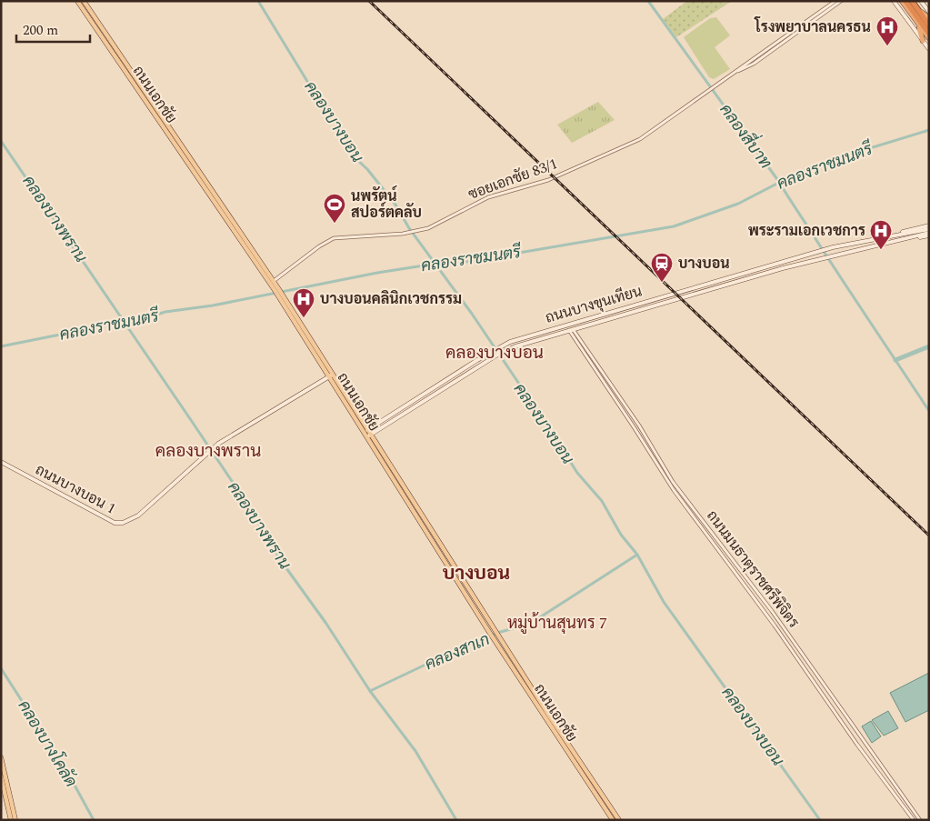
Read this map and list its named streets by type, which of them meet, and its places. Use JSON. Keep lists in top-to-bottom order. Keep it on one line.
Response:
{"streets":{"main road":["ถนนเอกชัย","ถนนบางขุนเทียน","ถนนบางบอน 1"],"street":["ซอยเอกชัย 83/1","ถนนมนธาตุราชศรีพิจิตร"]},"crossings":[["ถนนเอกชัย","ซอยเอกชัย 83/1"],["ถนนเอกชัย","ถนนบางขุนเทียน"],["ถนนเอกชัย","ถนนบางบอน 1"],["ถนนบางขุนเทียน","ถนนมนธาตุราชศรีพิจิตร"]],"districts":["คลองบางบอน","คลองบางพราน","บางบอน","หมู่บ้านสุนทร 7"],"water":["คลองบางบอน","คลองสี่บาท","คลองราชมนตรี","คลองบางพราน","คลองสาเก","คลองบางโคลัด"],"places":{"hospital":["โรงพยาบาลนครธน","พระรามเอกเวชการ","บางบอนคลินิกเวชกรรม"],"sports":["นพรัตน์ สปอร์ตคลับ"],"station":["บางบอน"]},"scale_bar":"200 m"}
